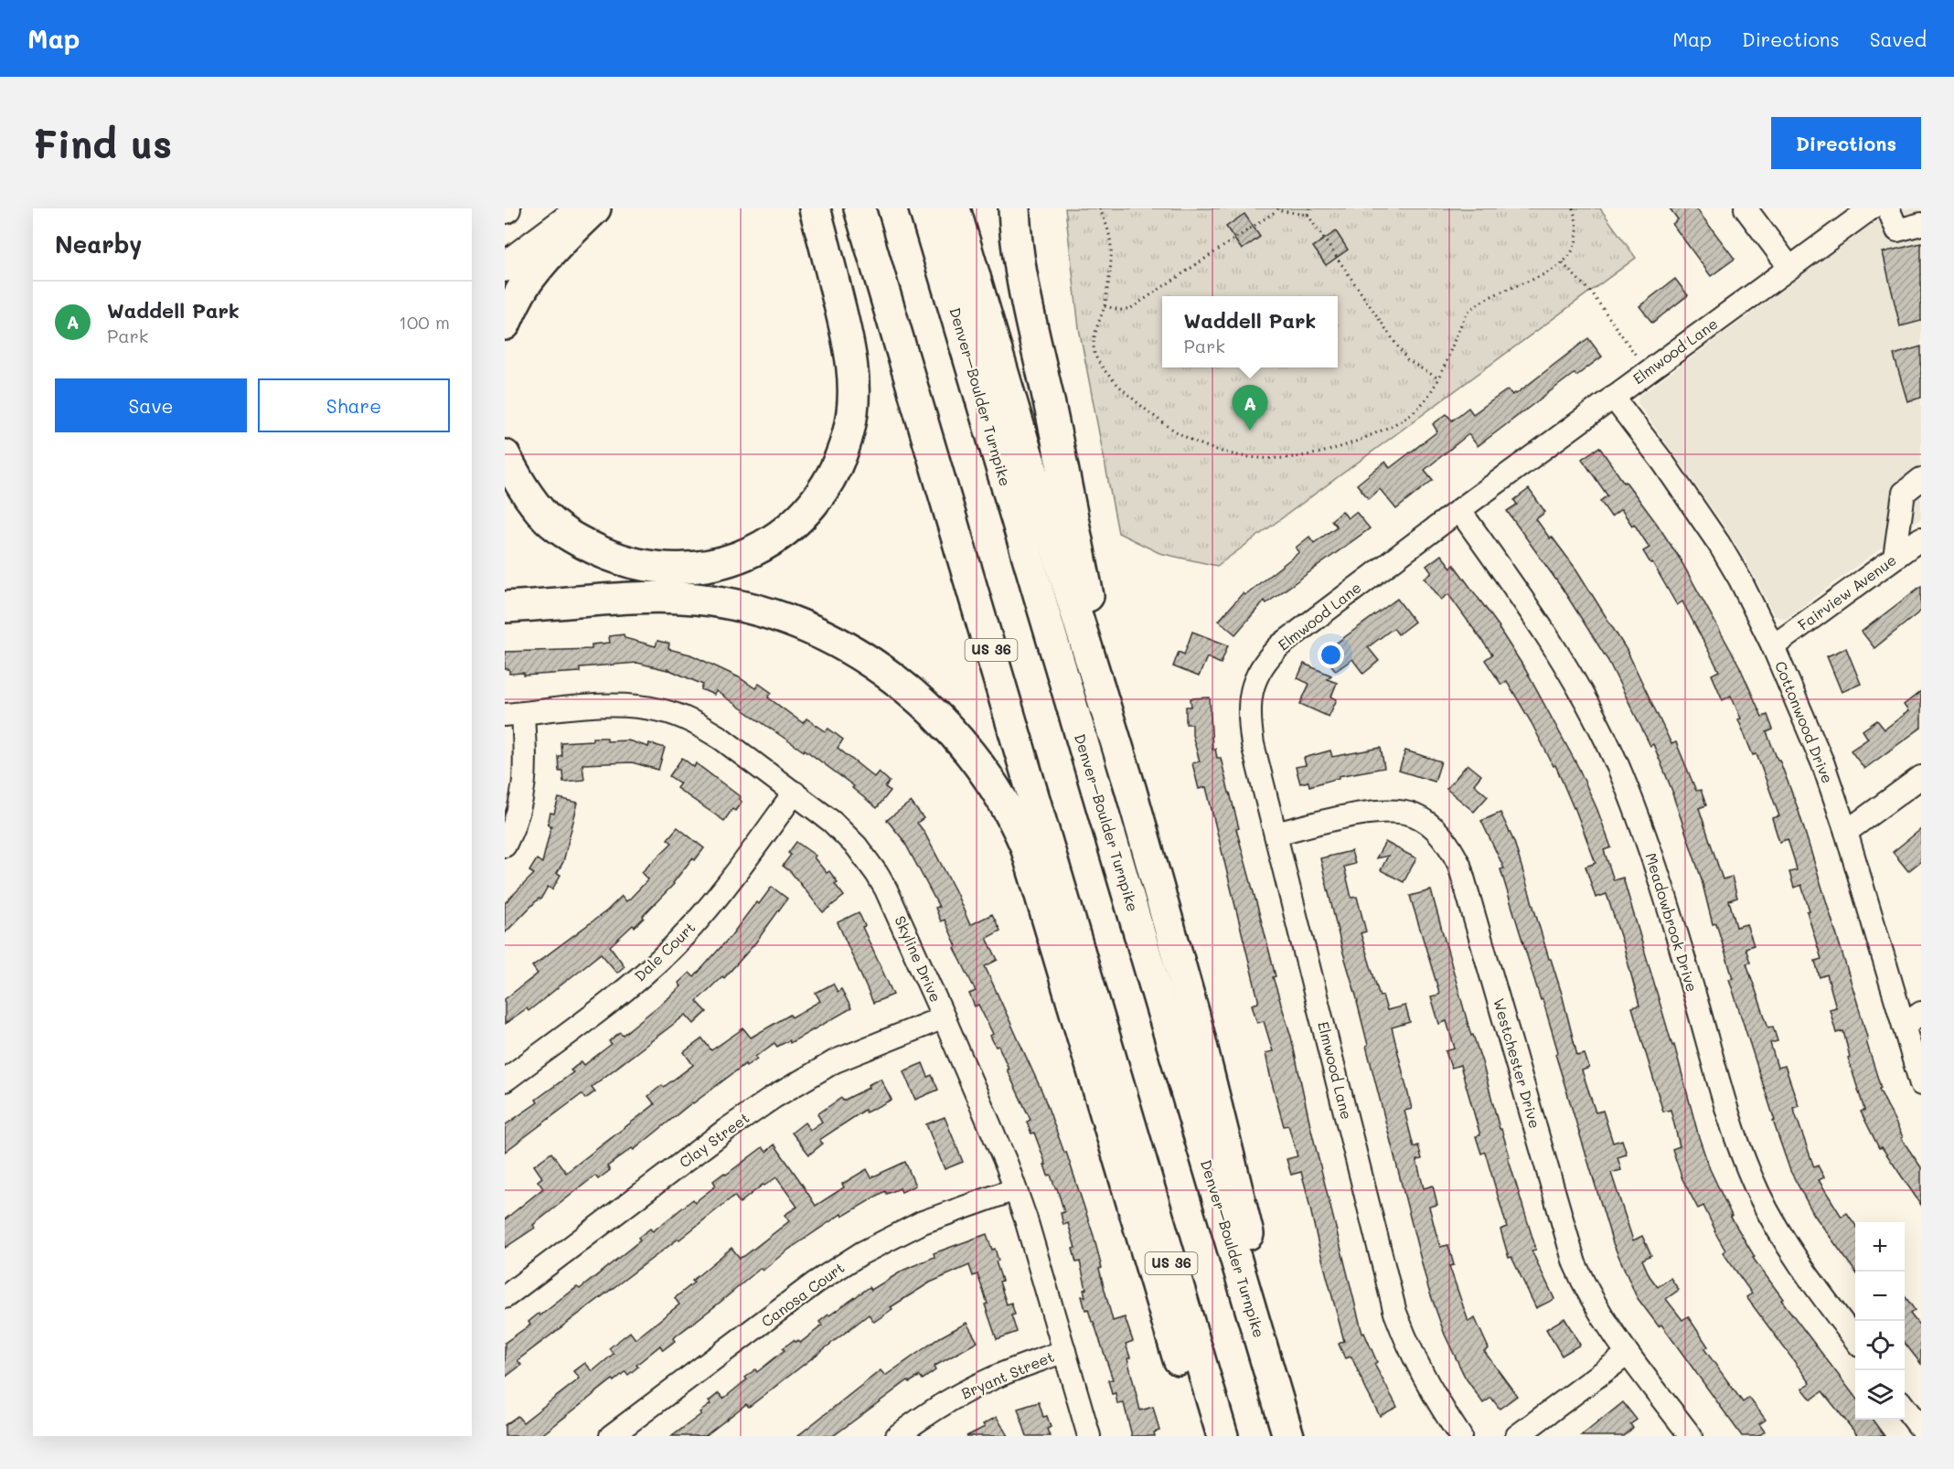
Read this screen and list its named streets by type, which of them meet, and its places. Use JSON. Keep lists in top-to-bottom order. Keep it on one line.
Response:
{"streets":{"highway":["Denver–Boulder Turnpike","US 36"],"street":["Elmwood Lane","Fairview Avenue","Cottonwood Drive","Meadowbrook Drive","Dale Court","Skyline Drive","Westchester Drive","Clay Street","Canosa Court","Bryant Street"]},"crossings":[["Elmwood Lane","Cottonwood Drive"],["Elmwood Lane","Meadowbrook Drive"],["Elmwood Lane","Westchester Drive"],["Fairview Avenue","Cottonwood Drive"],["Dale Court","Skyline Drive"],["Skyline Drive","Clay Street"],["Skyline Drive","Canosa Court"],["Skyline Drive","Bryant Street"]],"page":{"header":"Map","nav":["Map","Directions","Saved"],"buttons":["Directions",["Save","Share"]],"title":"Find us","heading":"Nearby","list":[{"mark":"A","name":"Waddell Park","note":"Park","value":"100 m"}],"popup":["Waddell Park","Park"],"pins":"A","map_buttons":["+","−"]}}
